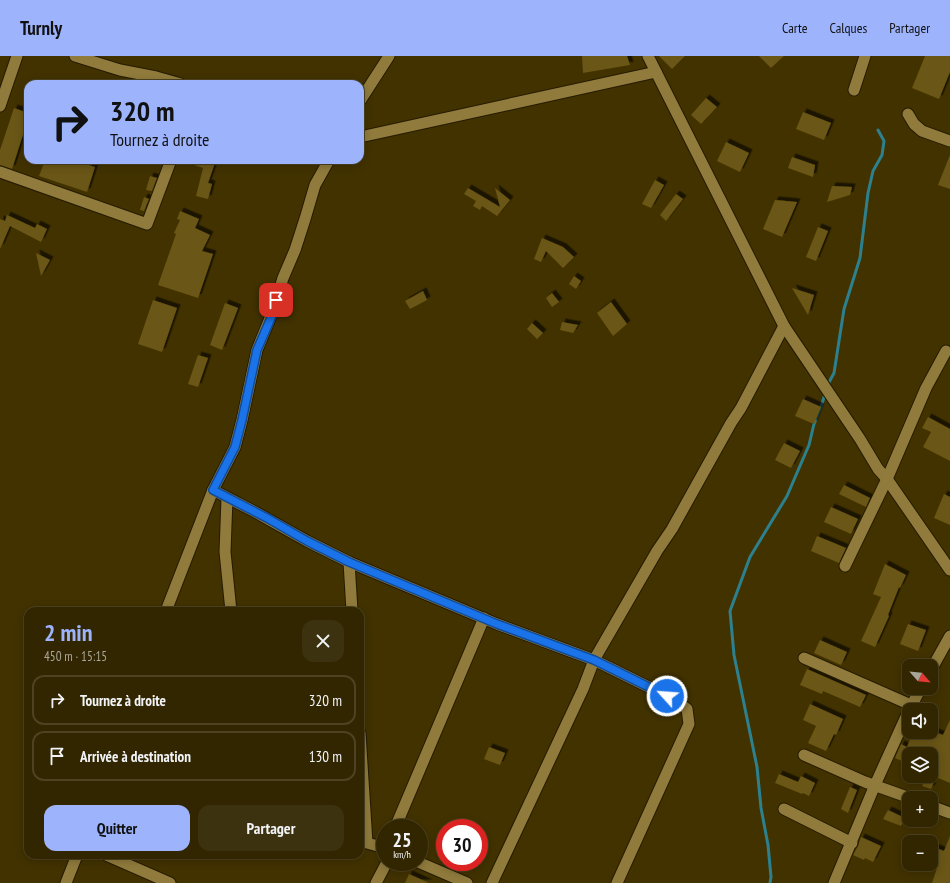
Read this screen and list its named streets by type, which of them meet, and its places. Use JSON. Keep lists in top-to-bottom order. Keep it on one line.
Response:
{"north":"bottom right","page":{"header":"Turnly","nav":["Carte","Calques","Partager"],"turn":["320 m","Tournez à droite"],"heading":["2 min","450 m · 15:15"],"map_buttons":["+","−"],"list":[{"name":"Tournez à droite","value":"320 m"},{"name":"Arrivée à destination","value":"130 m"}],"buttons":["Quitter","Partager"],"speed":"25 km/h","limit":"30"}}
